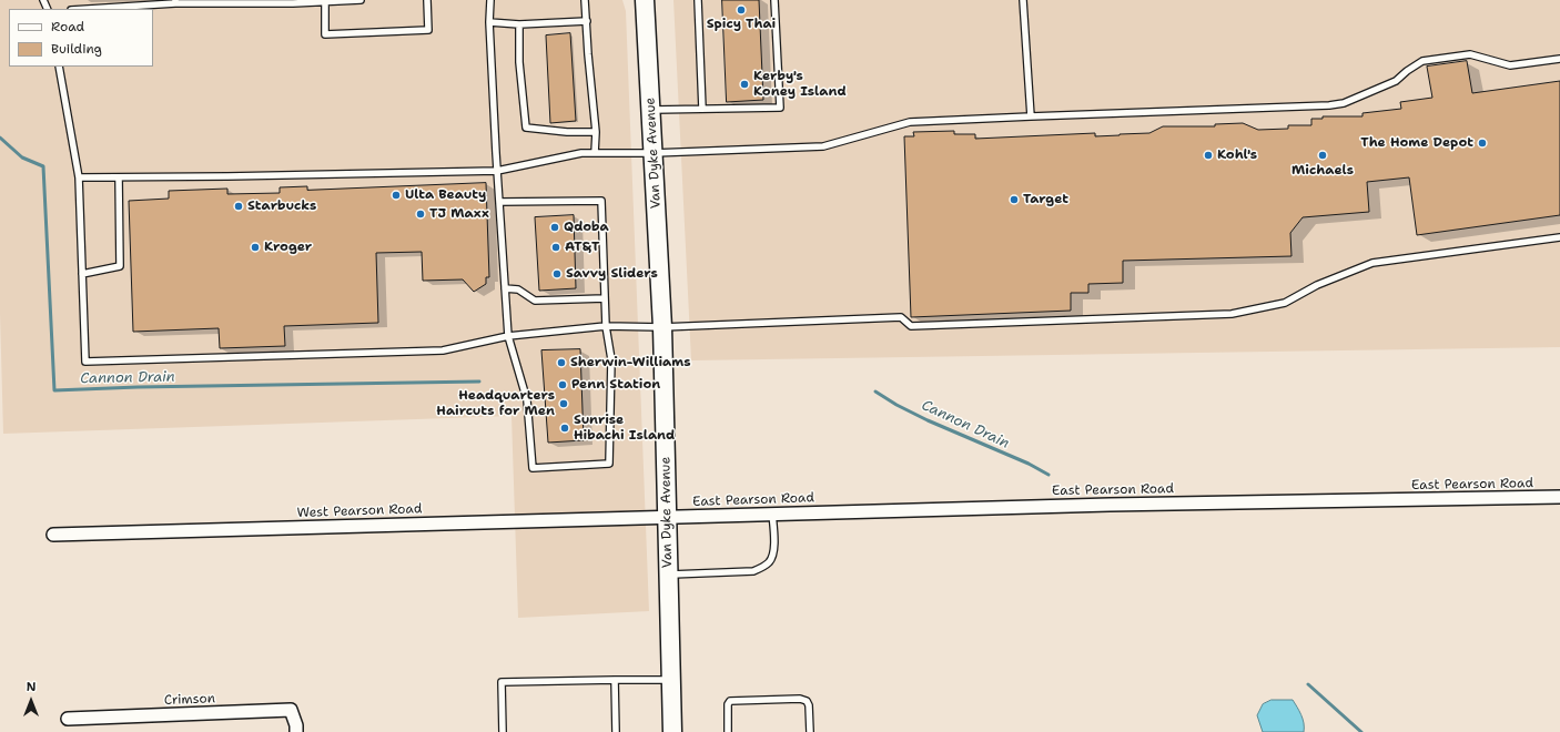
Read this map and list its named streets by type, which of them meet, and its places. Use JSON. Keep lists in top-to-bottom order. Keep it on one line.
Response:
{"streets":{"main road":["Van Dyke Avenue"],"street":["East Pearson Road","West Pearson Road","Crimson"]},"crossings":[["Van Dyke Avenue","East Pearson Road"],["Van Dyke Avenue","West Pearson Road"],["East Pearson Road","West Pearson Road"]],"water":["Cannon Drain"],"places":["Spicy Thai","Kerby's Koney Island","The Home Depot","Kohl's","Michaels","Ulta Beauty","Target","Starbucks","TJ Maxx","Qdoba","Kroger","AT&T","Savvy Sliders","Sherwin-Williams","Penn Station","Headquarters Haircuts for Men","Sunrise Hibachi Island"],"legend":["Road","Building"],"north":"top"}
